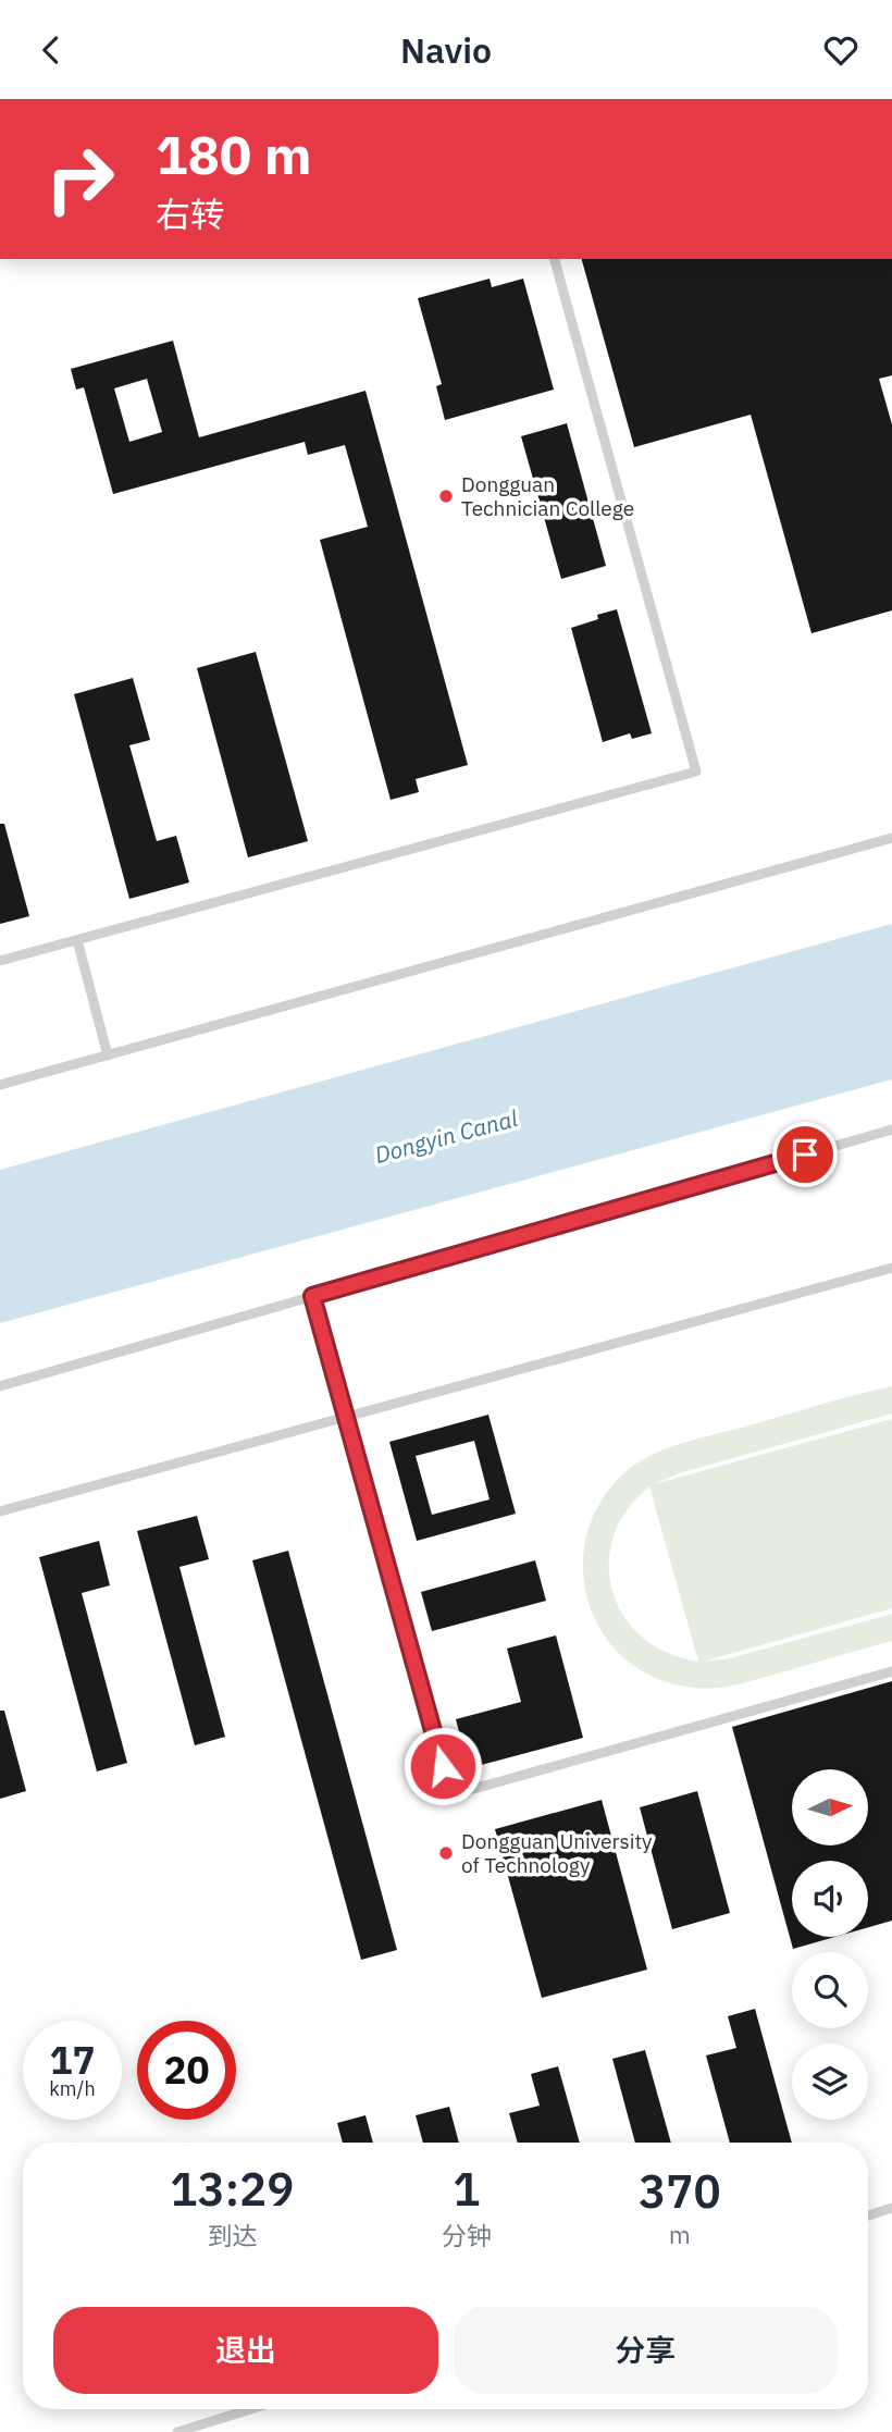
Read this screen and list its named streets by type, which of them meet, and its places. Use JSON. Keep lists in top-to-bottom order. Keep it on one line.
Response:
{"water":["Dongyin Canal"],"places":["Dongguan Technician College","Dongguan University of Technology"],"north":"right","page":{"header":"Navio","turn":["180 m","右转"],"speed":"17 km/h","limit":"20","eta":["13:29","到达","1","分钟","370","m"],"buttons":["退出","分享"]}}
